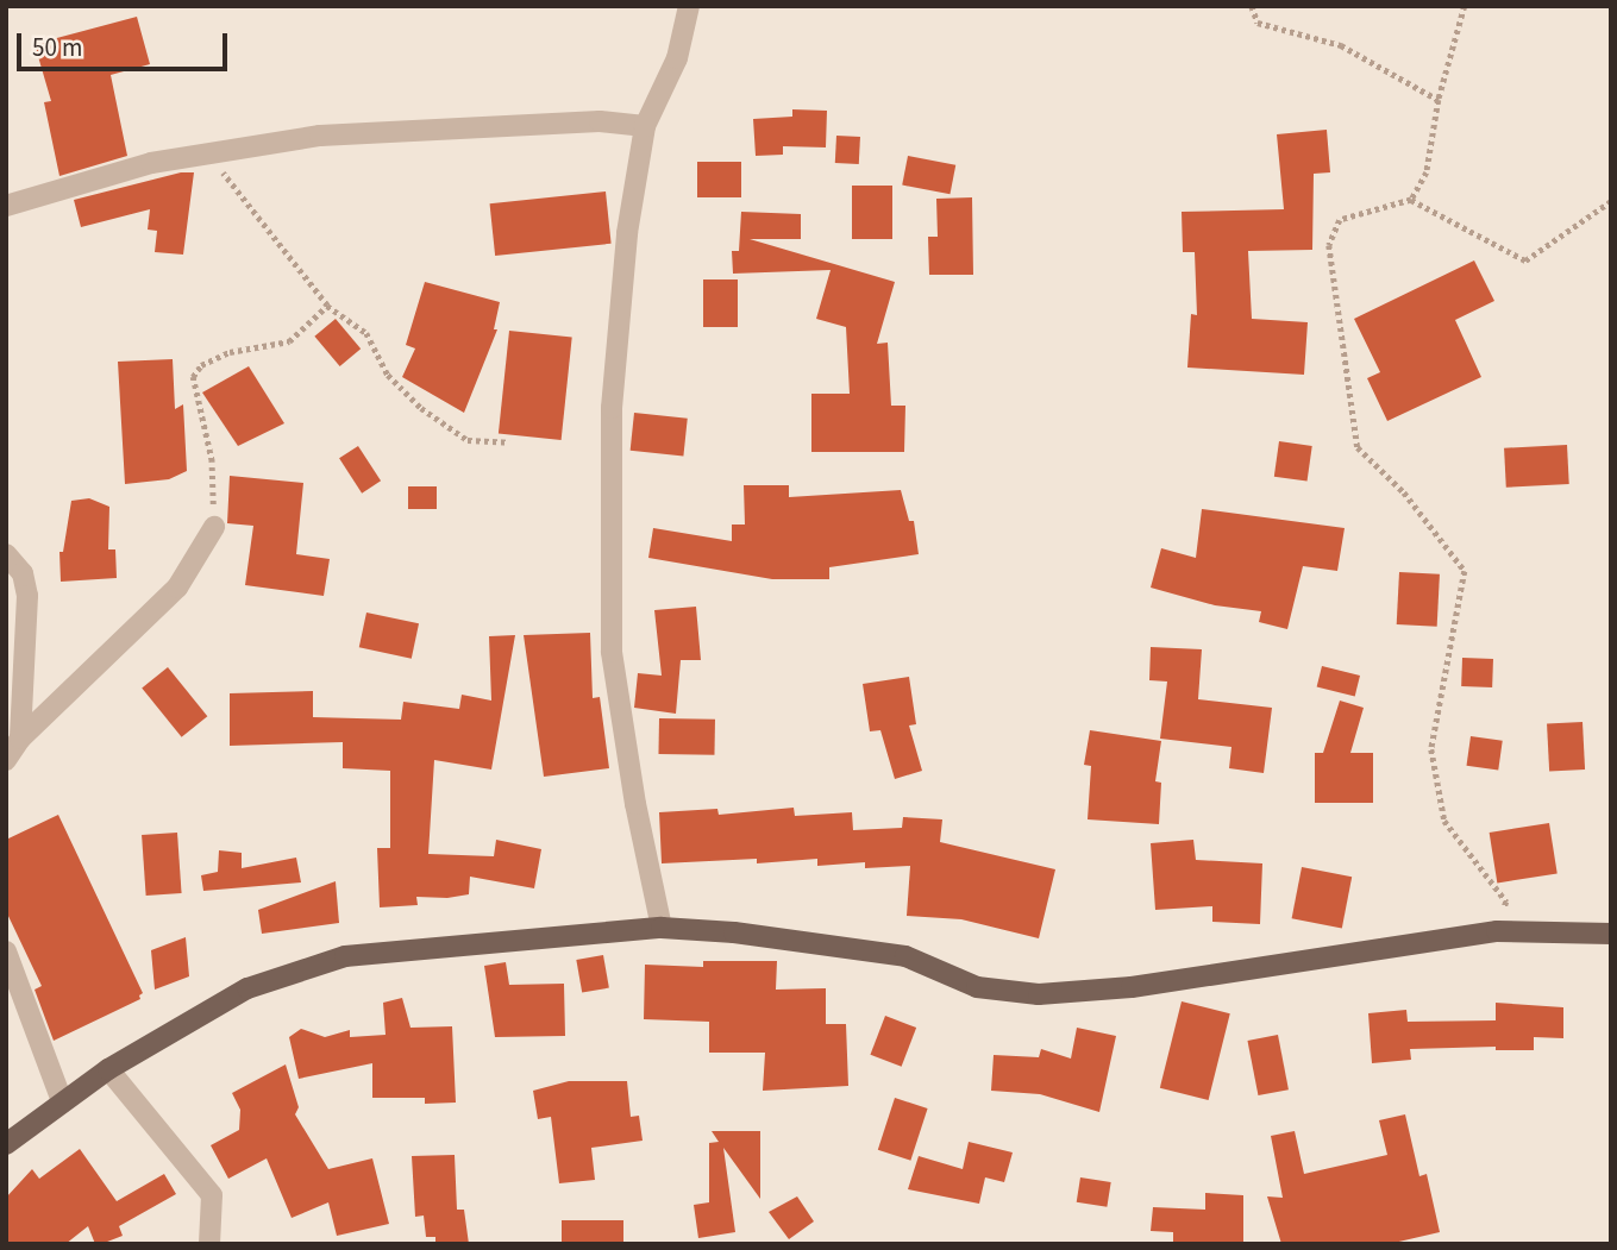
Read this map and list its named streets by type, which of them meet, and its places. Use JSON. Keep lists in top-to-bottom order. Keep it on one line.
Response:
{"scale_bar":"50 m"}
